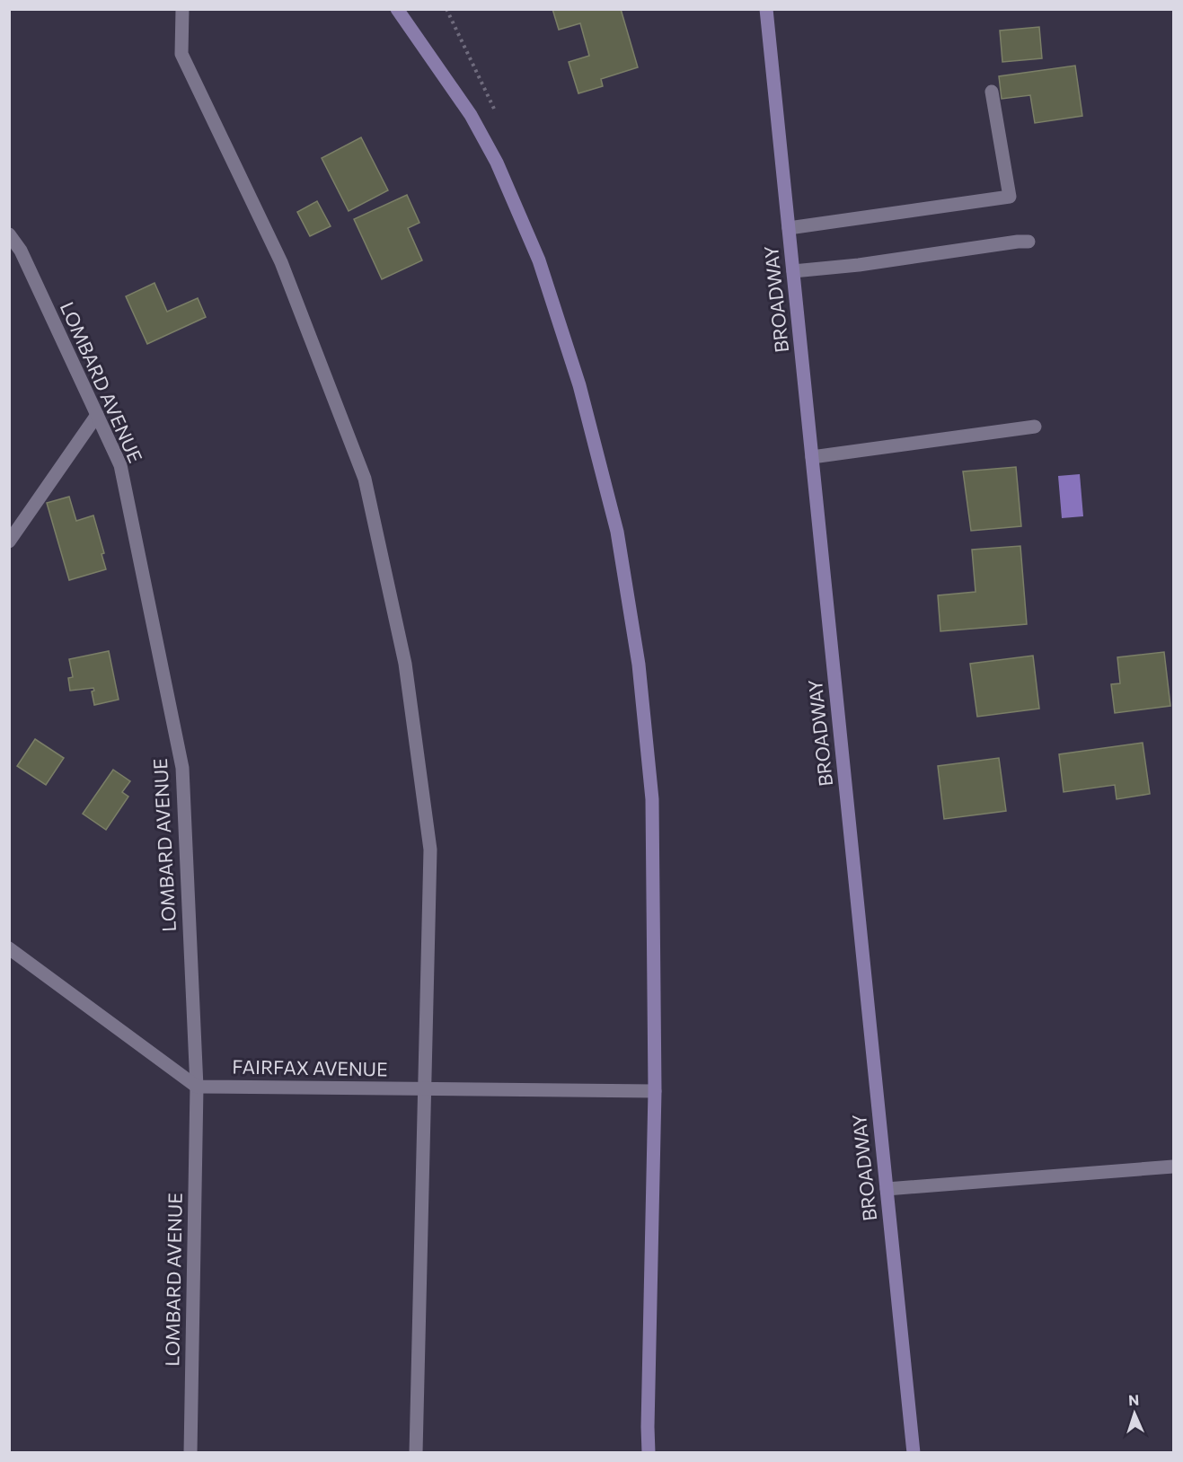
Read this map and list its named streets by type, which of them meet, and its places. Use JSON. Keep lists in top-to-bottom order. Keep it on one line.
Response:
{"streets":{"street":["BROADWAY","LOMBARD AVENUE","FAIRFAX AVENUE"]},"crossings":[["LOMBARD AVENUE","FAIRFAX AVENUE"]],"north":"top"}
